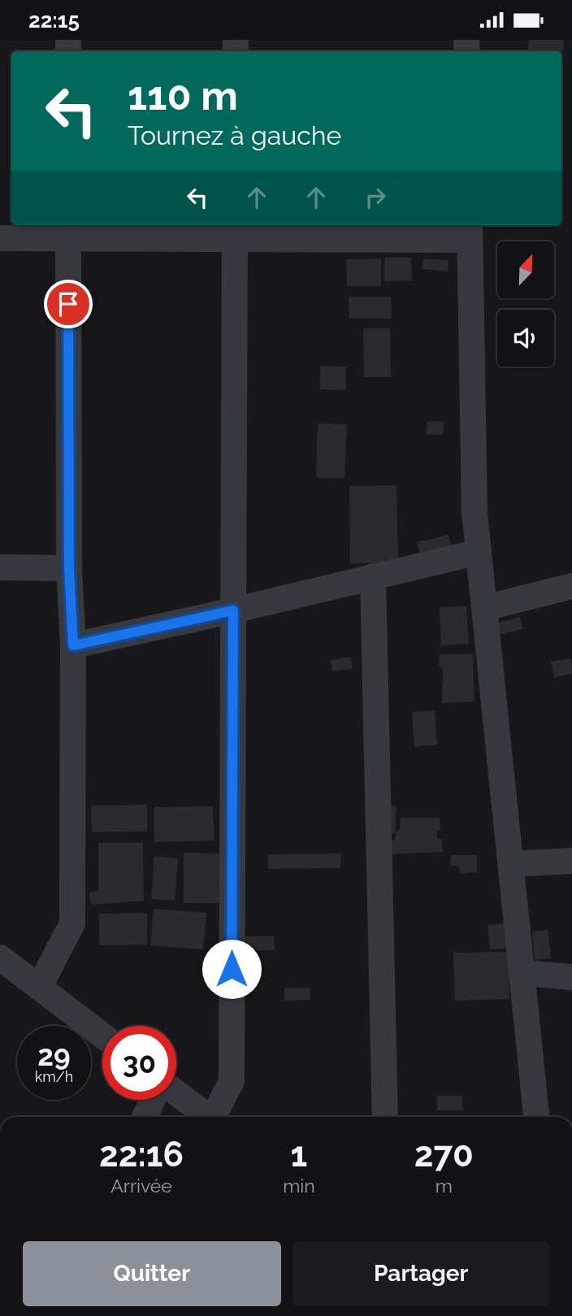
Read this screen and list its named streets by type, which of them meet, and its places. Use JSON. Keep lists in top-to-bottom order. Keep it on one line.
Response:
{"north":"top right","page":{"status":"22:15","turn":["110 m","Tournez à gauche"],"speed":"29 km/h","limit":"30","eta":["22:16","Arrivée","1","min","270","m"],"buttons":["Quitter","Partager"]}}
